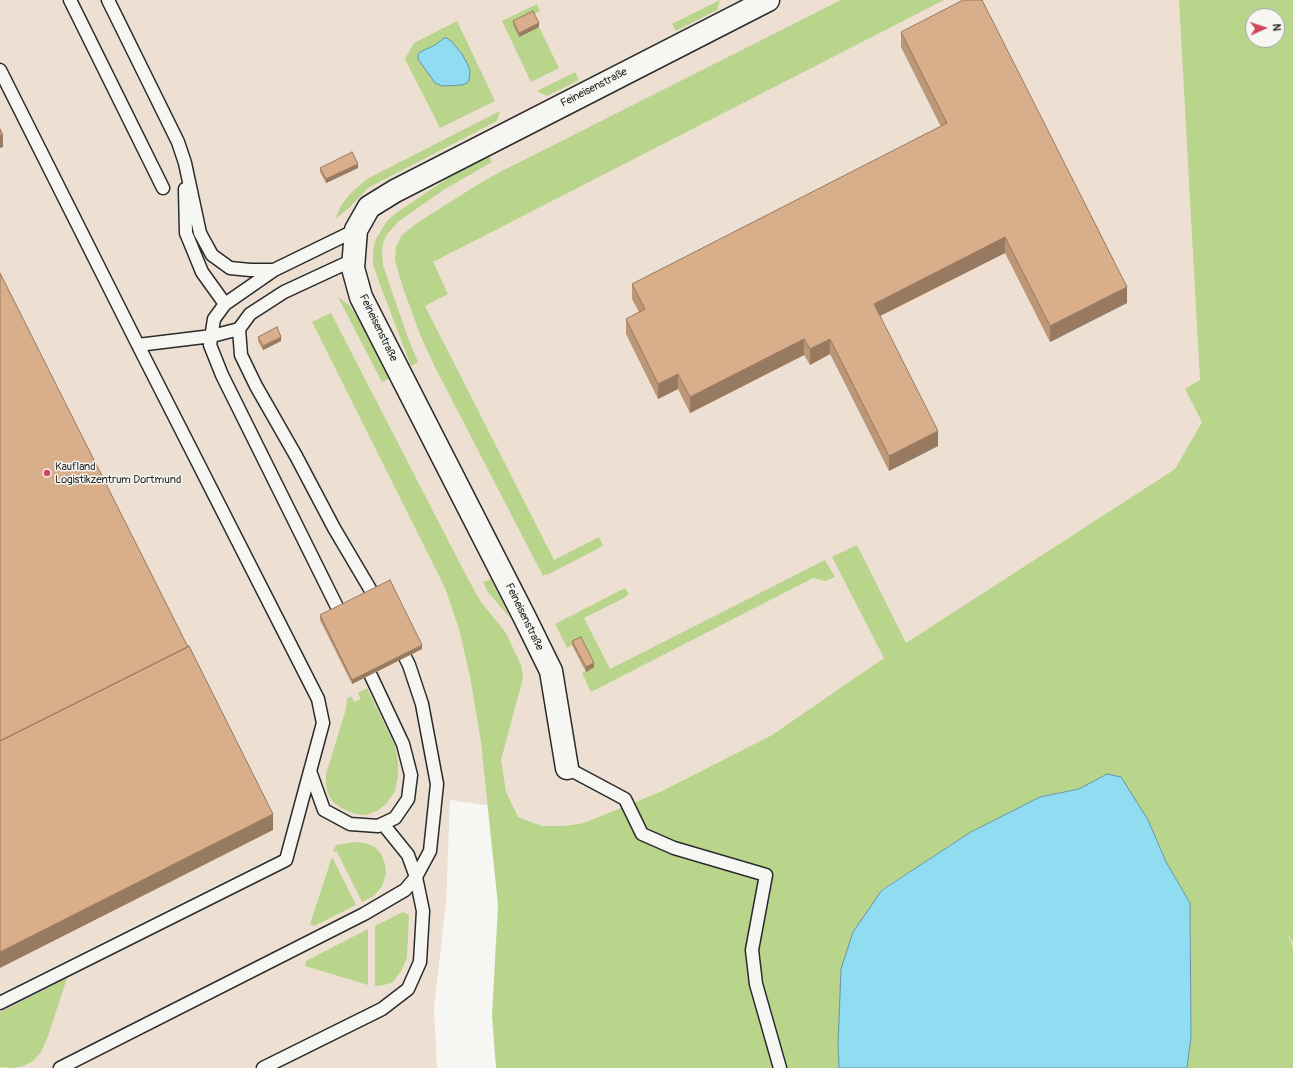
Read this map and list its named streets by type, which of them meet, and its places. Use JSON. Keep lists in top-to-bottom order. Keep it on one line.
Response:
{"streets":{"street":["Feineisenstraße"]},"places":["Kaufland Logistikzentrum Dortmund"],"north":"right"}
